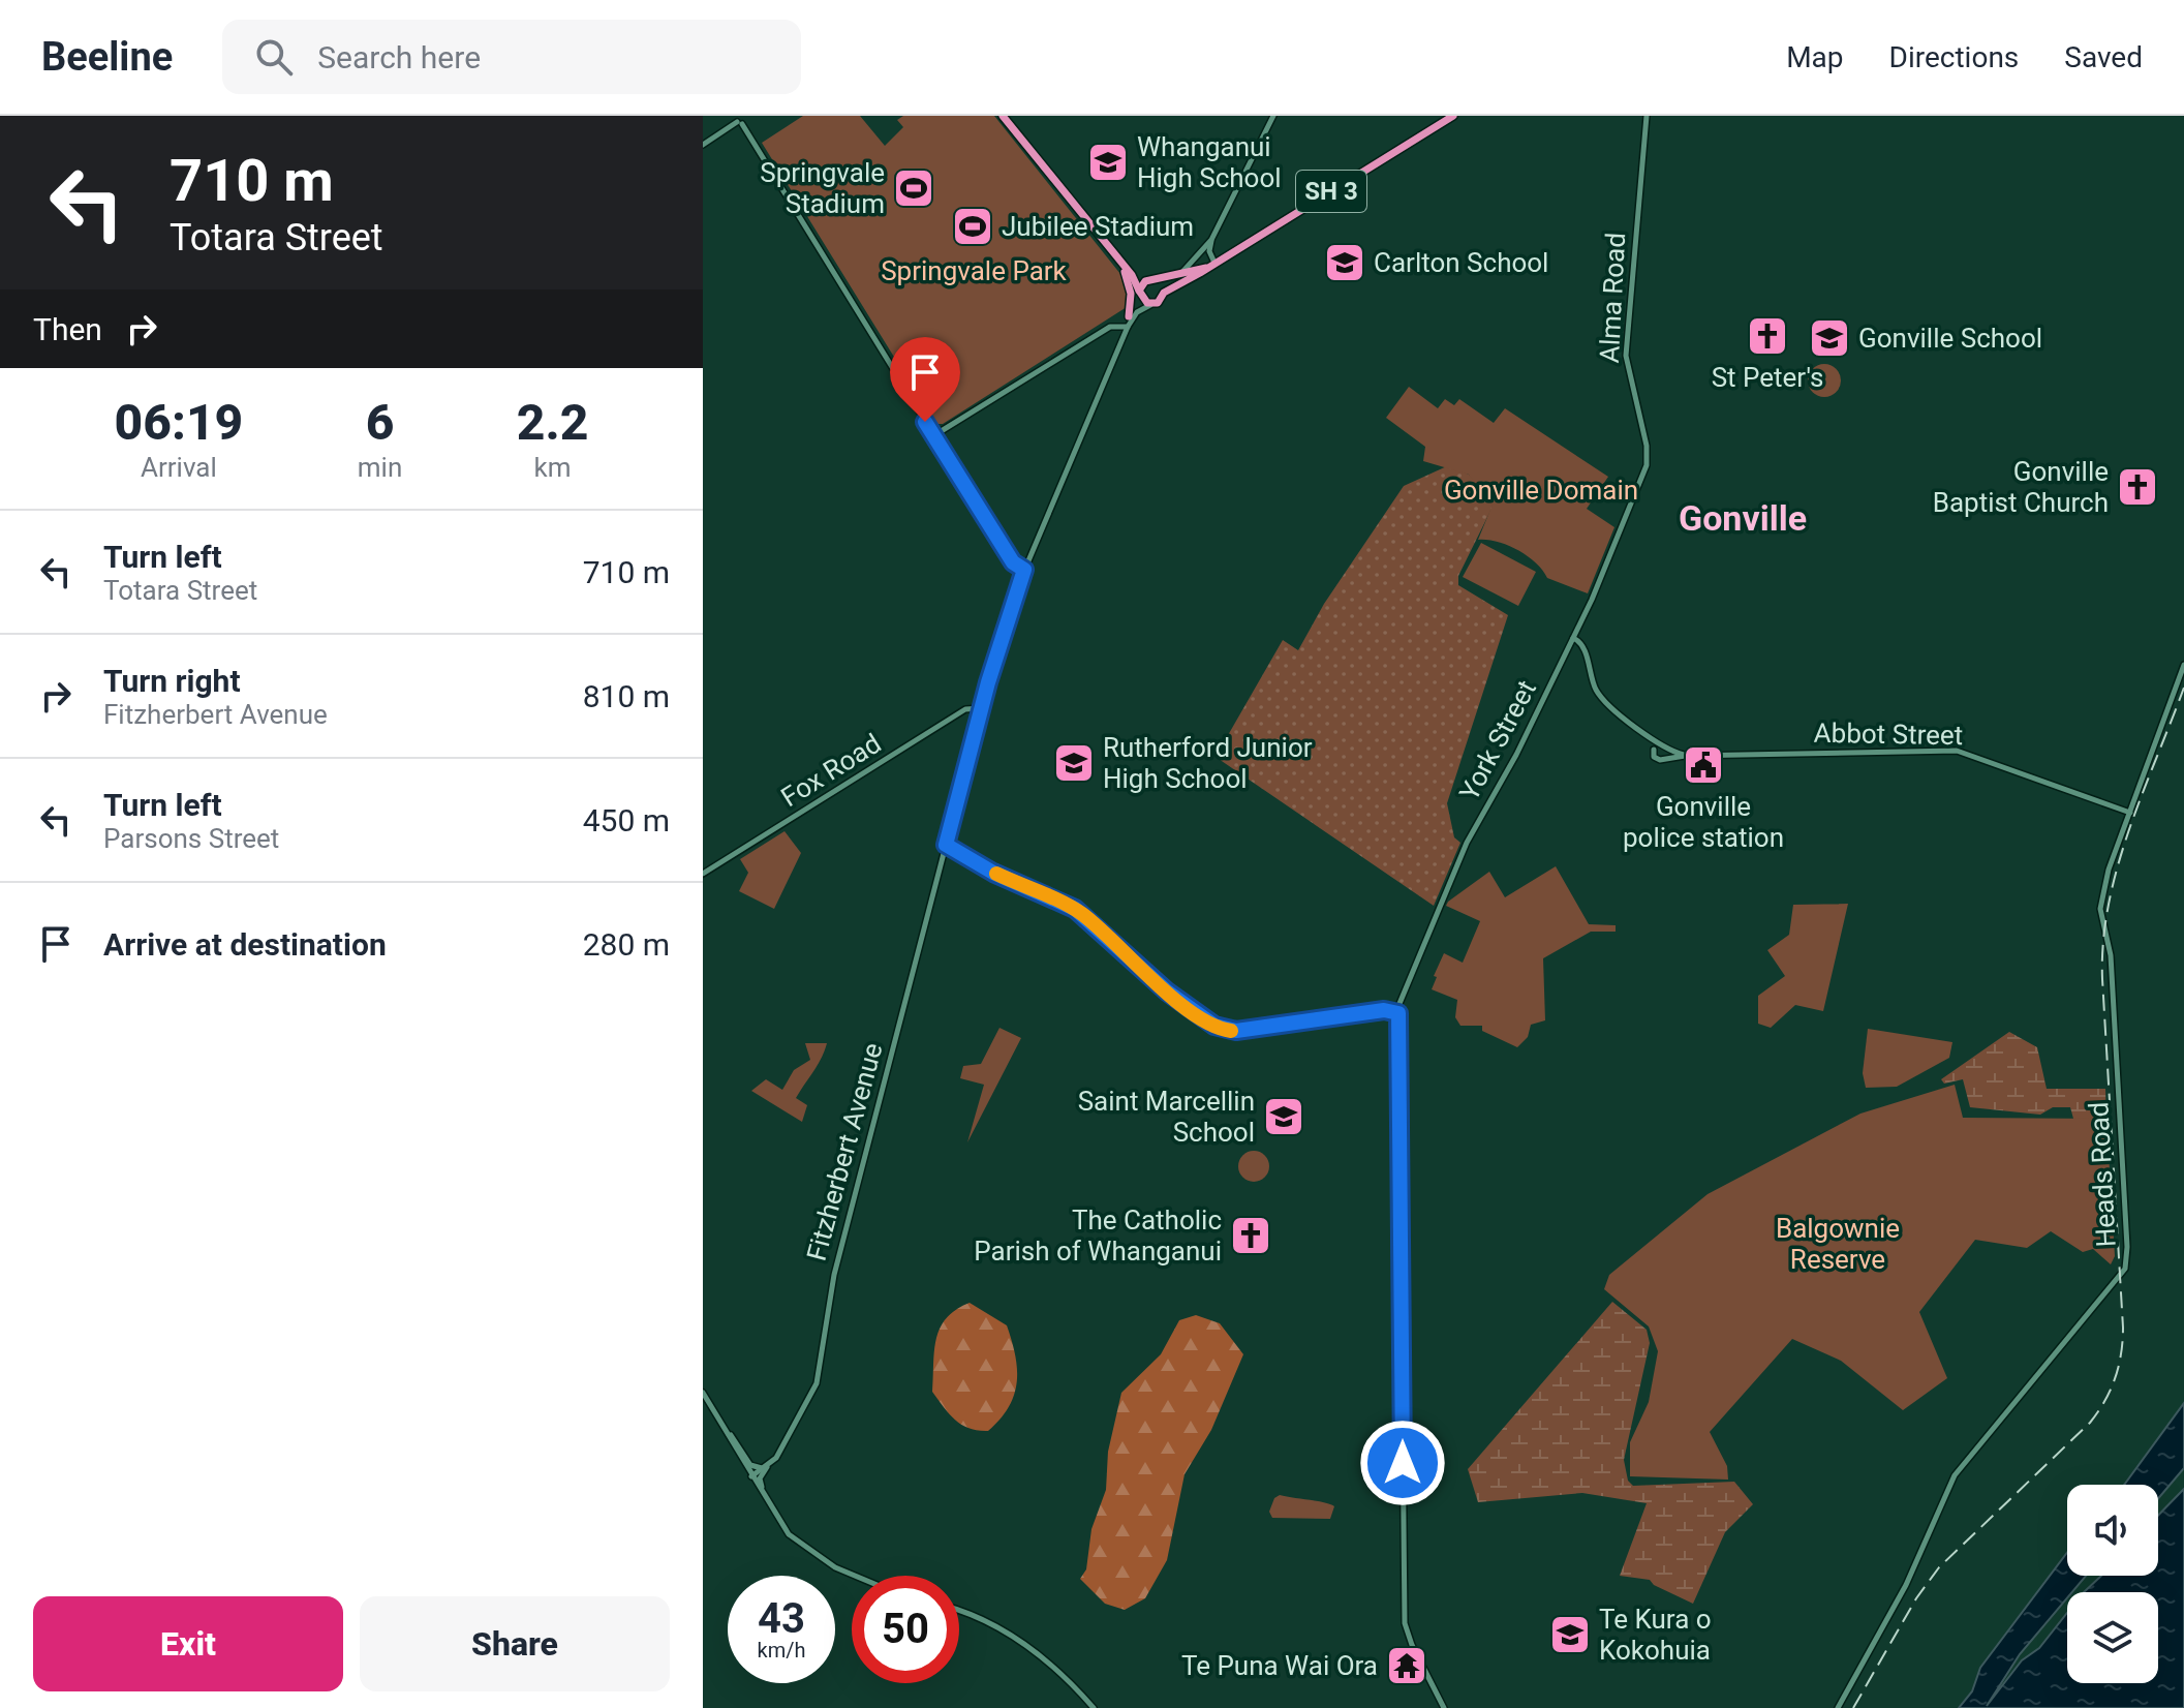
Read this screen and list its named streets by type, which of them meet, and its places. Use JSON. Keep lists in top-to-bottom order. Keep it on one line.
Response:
{"streets":{"highway":["SH 3"],"main road":["Alma Road","Abbot Street","York Street","Fox Road","Fitzherbert Avenue","Heads Road"]},"crossings":[["SH 3","Fitzherbert Avenue"],["Alma Road","York Street"],["Abbot Street","Heads Road"],["Fox Road","Fitzherbert Avenue"]],"districts":["Gonville"],"parks":["Springvale Park","Gonville Domain","Balgownie Reserve"],"places":{"school or university":["Whanganui High School","Carlton School","Gonville School","Rutherford Junior High School","Saint Marcellin School","Te Kura o Kokohuia"],"sports":["Springvale Stadium","Jubilee Stadium"],"church":["St Peter's","Gonville Baptist Church","The Catholic Parish of Whanganui"],"public building":["Gonville police station"],"temple":["Te Puna Wai Ora"]},"page":{"header":"Beeline","search":"Search here","nav":["Map","Directions","Saved"],"turn":["710 m","Totara Street"],"then":"Then","eta":["06:19","Arrival","6","min","2.2","km"],"list":[{"name":"Turn left","note":"Totara Street","value":"710 m"},{"name":"Turn right","note":"Fitzherbert Avenue","value":"810 m"},{"name":"Turn left","note":"Parsons Street","value":"450 m"},{"name":"Arrive at destination","value":"280 m"}],"speed":"43 km/h","limit":"50","buttons":["Exit","Share"]}}
